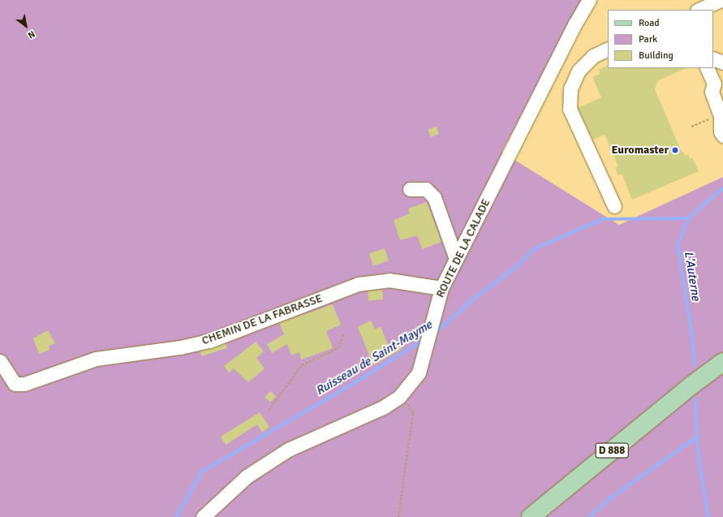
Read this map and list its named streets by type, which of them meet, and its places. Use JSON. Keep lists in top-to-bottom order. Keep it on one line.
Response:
{"streets":{"main road":["D 888"],"street":["ROUTE DE LA CALADE","CHEMIN DE LA FABRASSE"]},"crossings":[["ROUTE DE LA CALADE","CHEMIN DE LA FABRASSE"]],"water":["L'Auterne","Ruisseau de Saint-Mayme"],"places":["Euromaster"],"legend":["Road","Park","Building"],"north":"bottom right"}
